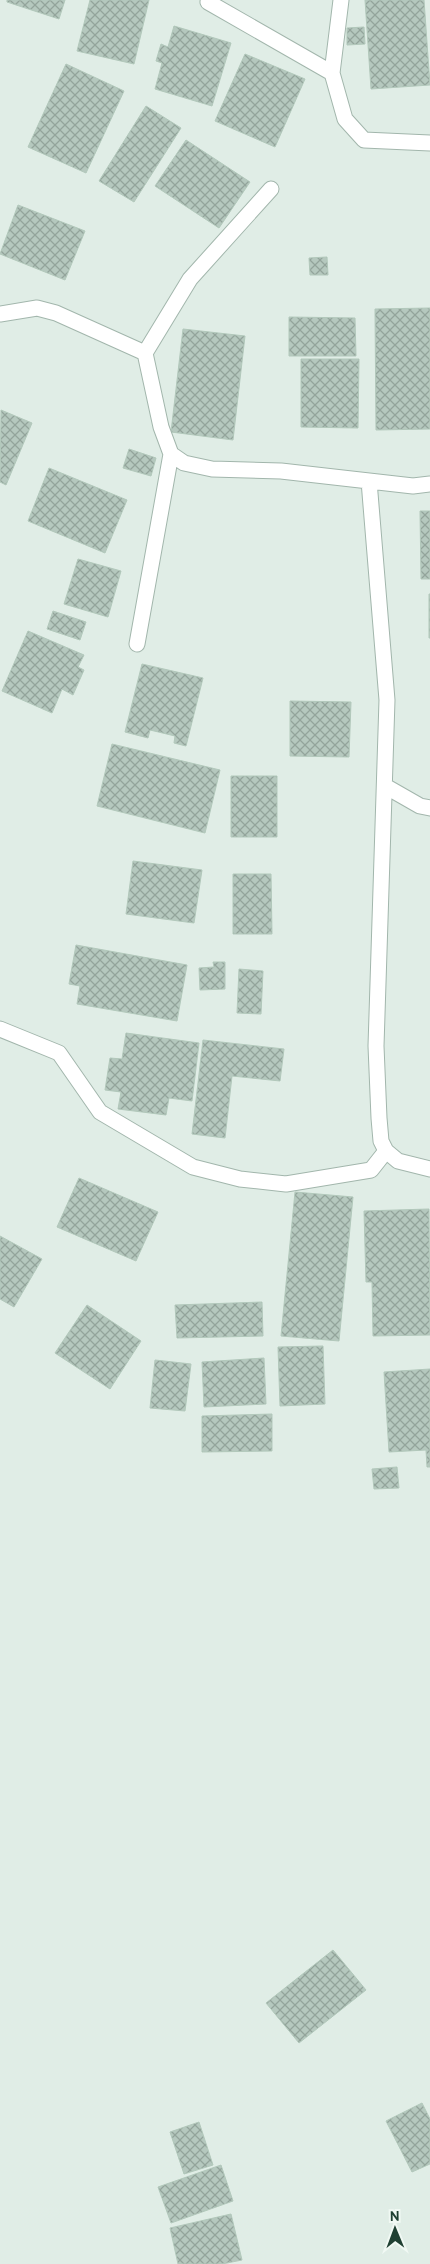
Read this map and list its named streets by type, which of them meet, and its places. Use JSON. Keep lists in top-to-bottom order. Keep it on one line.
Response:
{"north":"top"}
